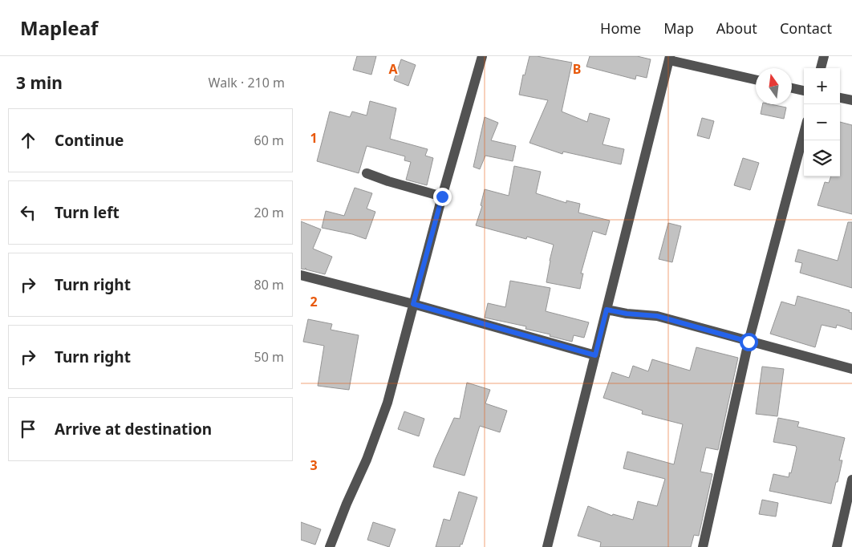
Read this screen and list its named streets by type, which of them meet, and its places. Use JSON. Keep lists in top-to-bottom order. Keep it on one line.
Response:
{"north":"top","page":{"header":"Mapleaf","nav":["Home","Map","About","Contact"],"heading":["3 min","Walk · 210 m"],"map_buttons":["+","−"],"list":[["Continue","60 m"],["Turn left","20 m"],["Turn right","80 m"],["Turn right","50 m"],"Arrive at destination"]},"grid":{"columns":["A","B"],"rows":["1","2","3"]}}
